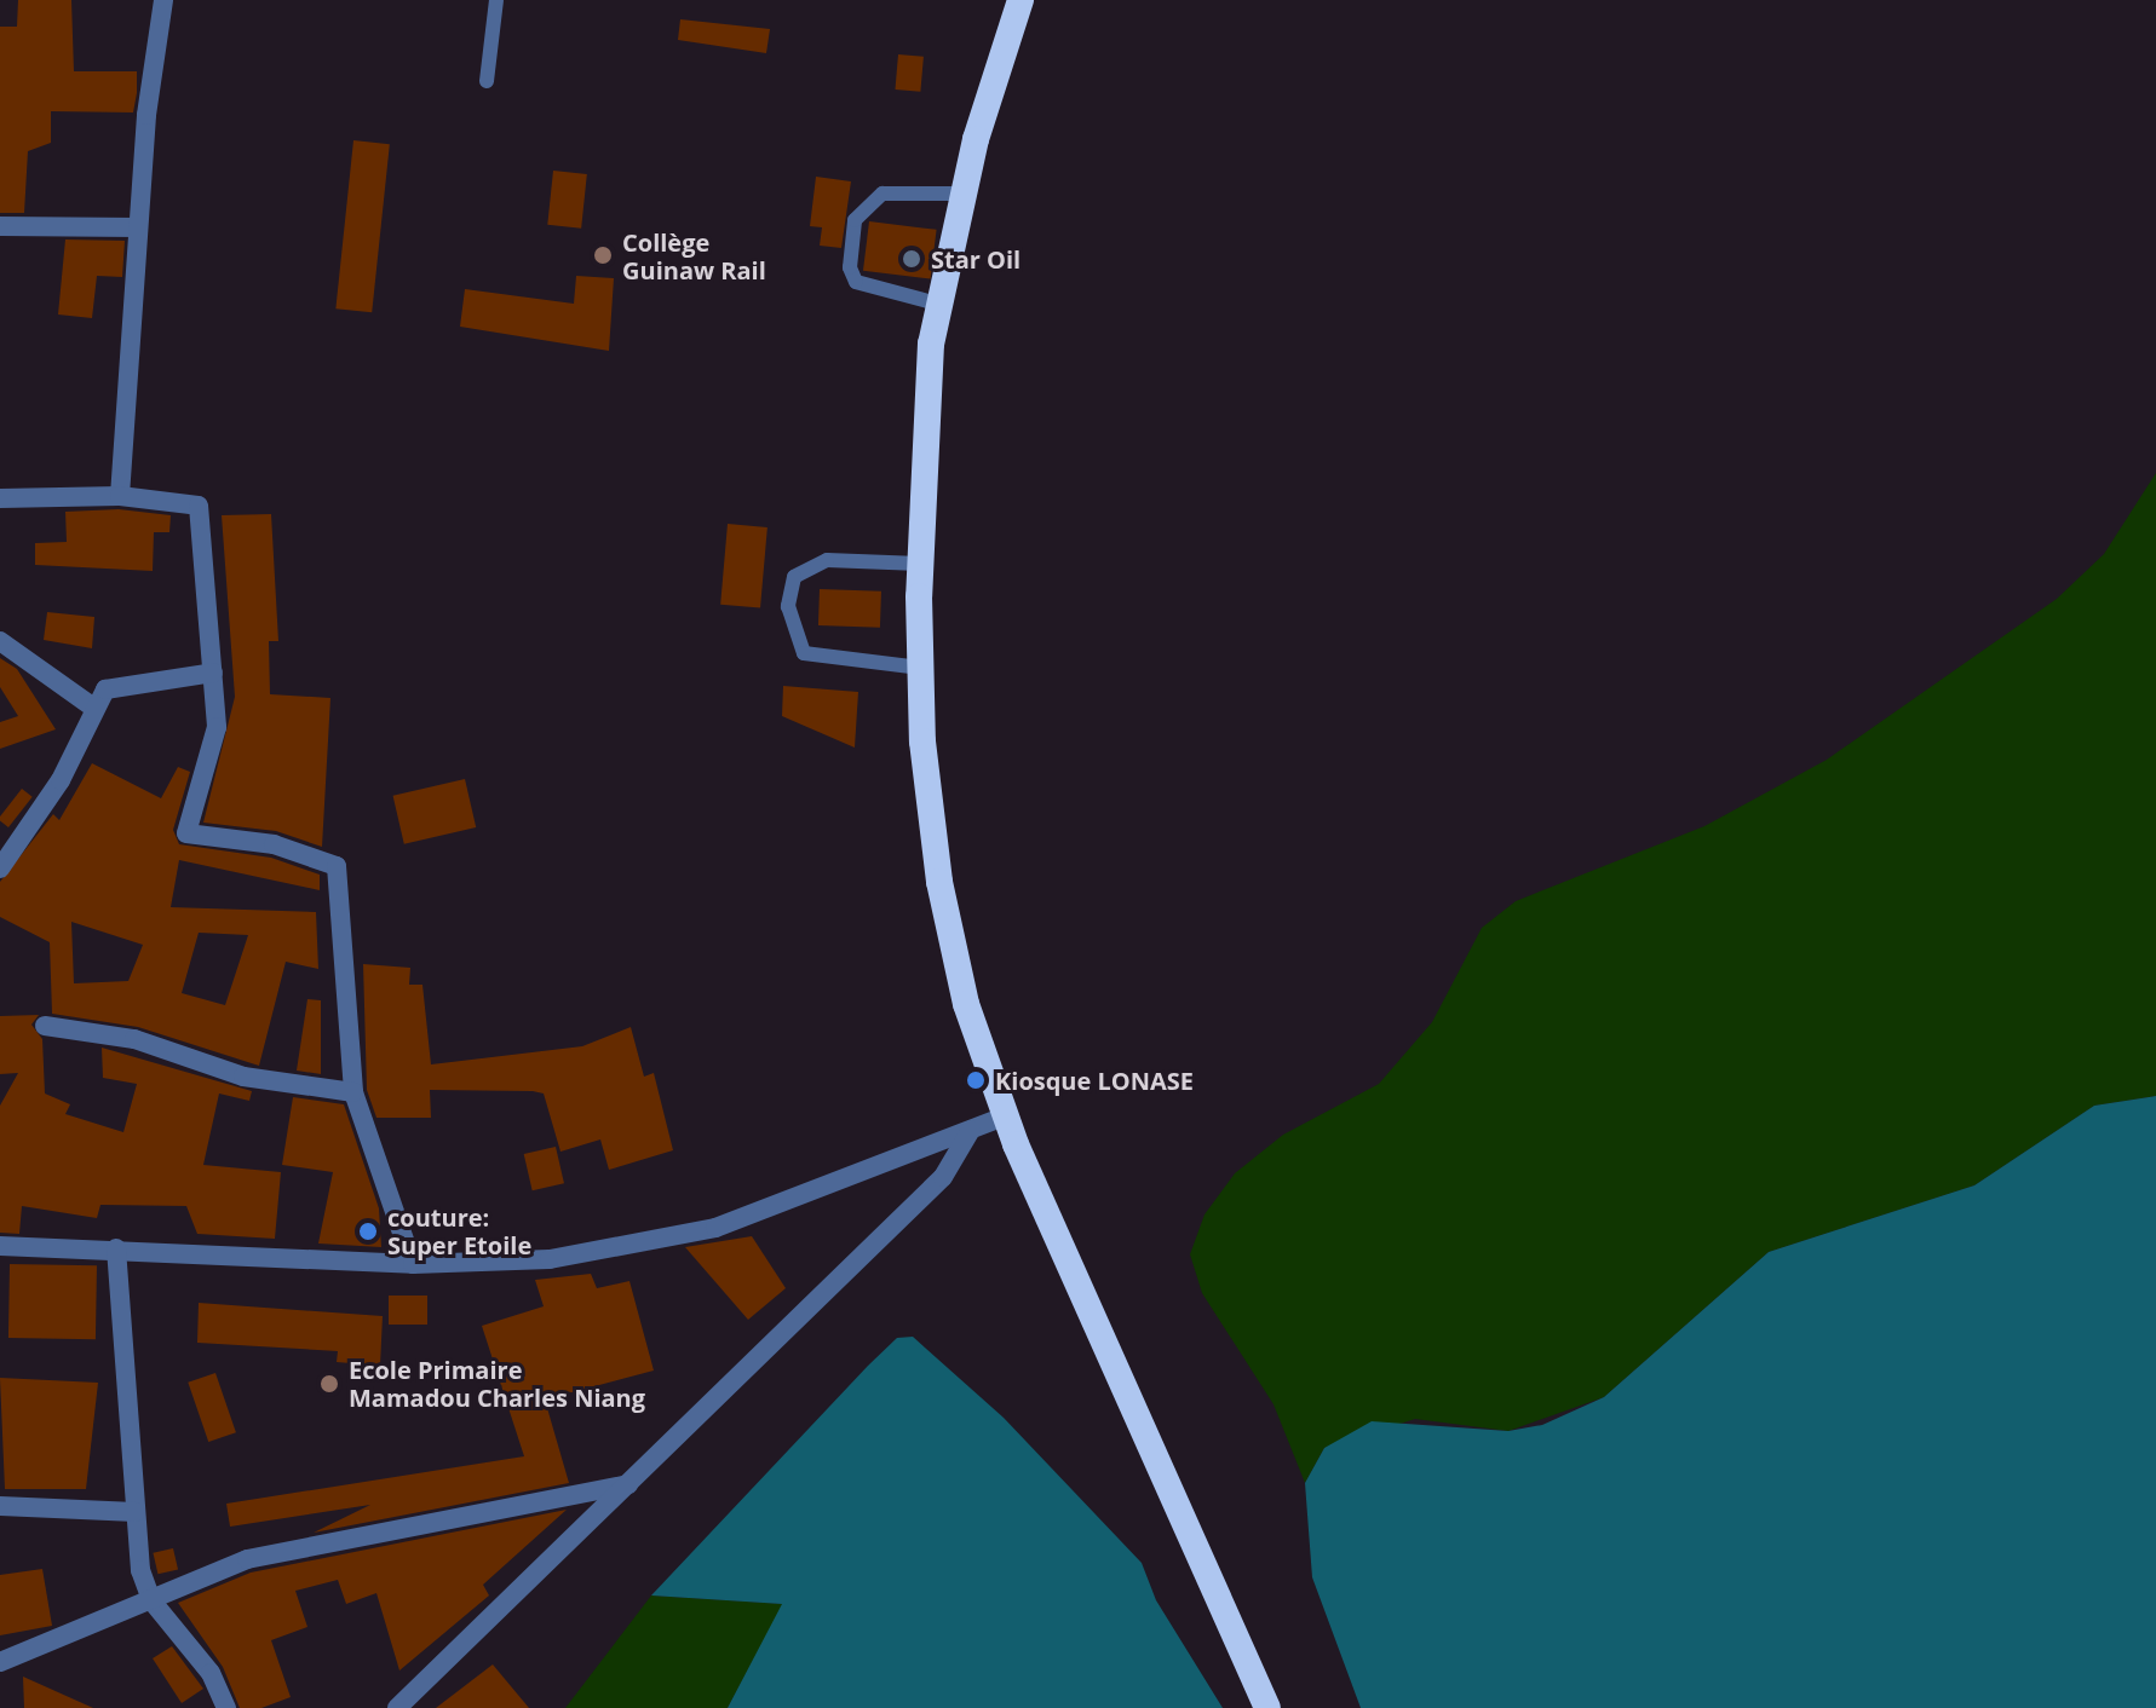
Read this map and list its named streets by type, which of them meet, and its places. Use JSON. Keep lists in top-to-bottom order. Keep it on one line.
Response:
{"places":["Collège Guinaw Rail","Star Oil","Kiosque LONASE","couture: Super Etoile","Ecole Primaire Mamadou Charles Niang"]}
